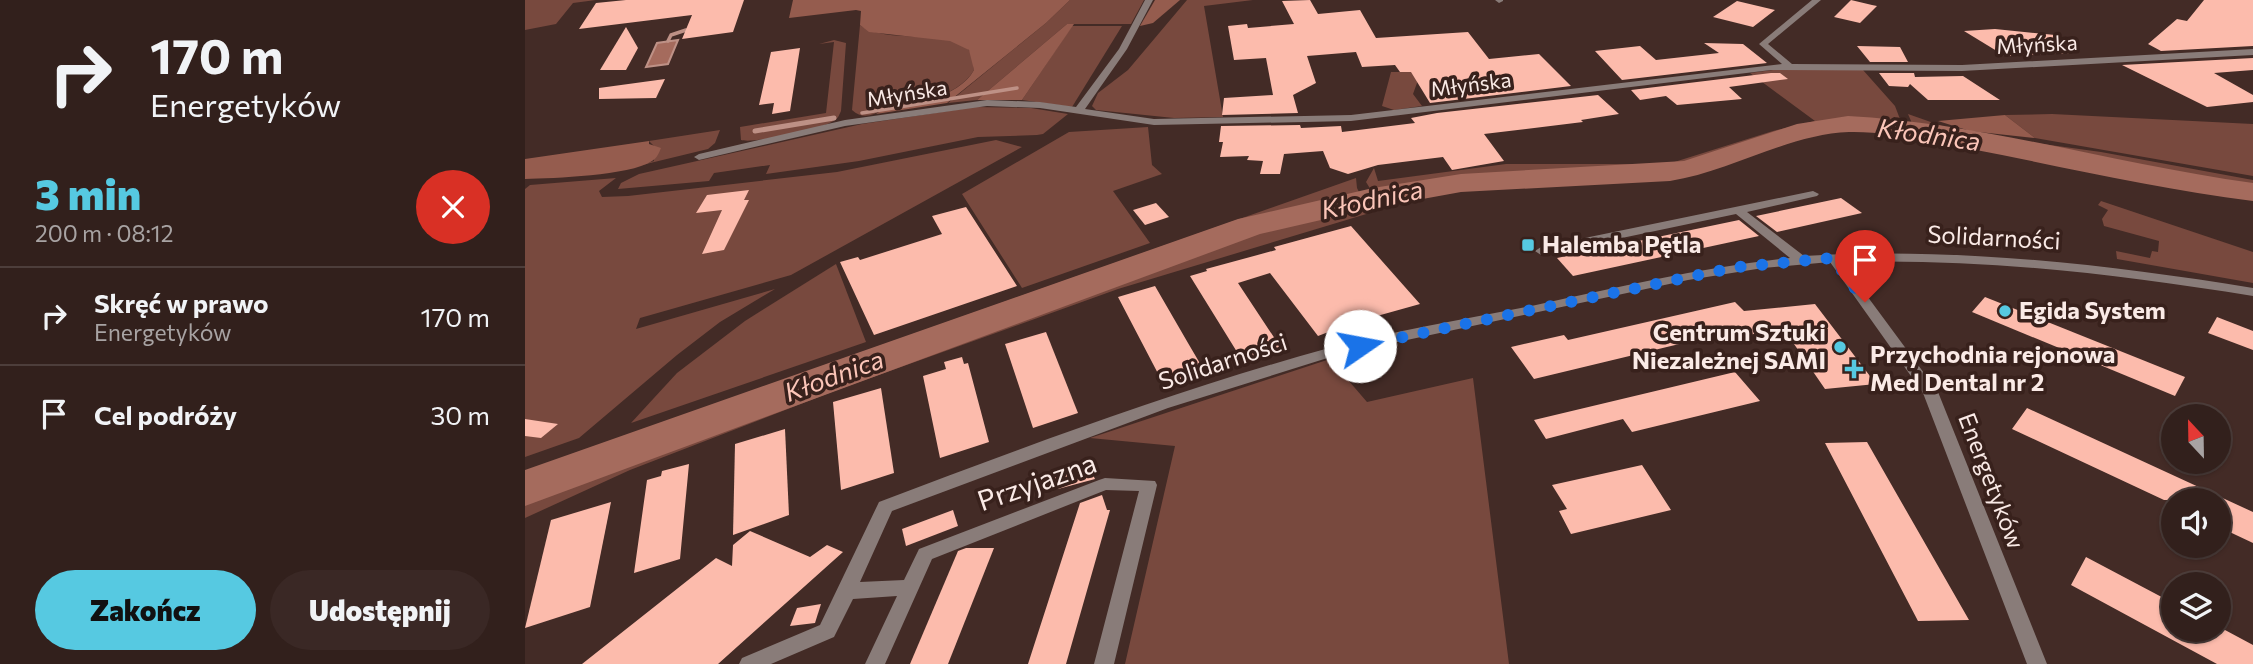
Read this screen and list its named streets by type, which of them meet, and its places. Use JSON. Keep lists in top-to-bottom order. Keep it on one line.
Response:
{"streets":{"street":["Młyńska","Solidarności","Energetyków","Przyjazna"]},"crossings":[["Solidarności","Energetyków"]],"water":["Kłodnica"],"places":{"transit":["Halemba Pętla"],"other":["Egida System","Centrum Sztuki Niezależnej SAMI"],"health":["Przychodnia rejonowa Med Dental nr 2"]},"north":"top","page":{"turn":["170 m","Energetyków"],"heading":["3 min","200 m · 08:12"],"list":[{"name":"Skręć w prawo","note":"Energetyków","value":"170 m"},{"name":"Cel podróży","value":"30 m"}],"buttons":["Zakończ","Udostępnij"]}}
